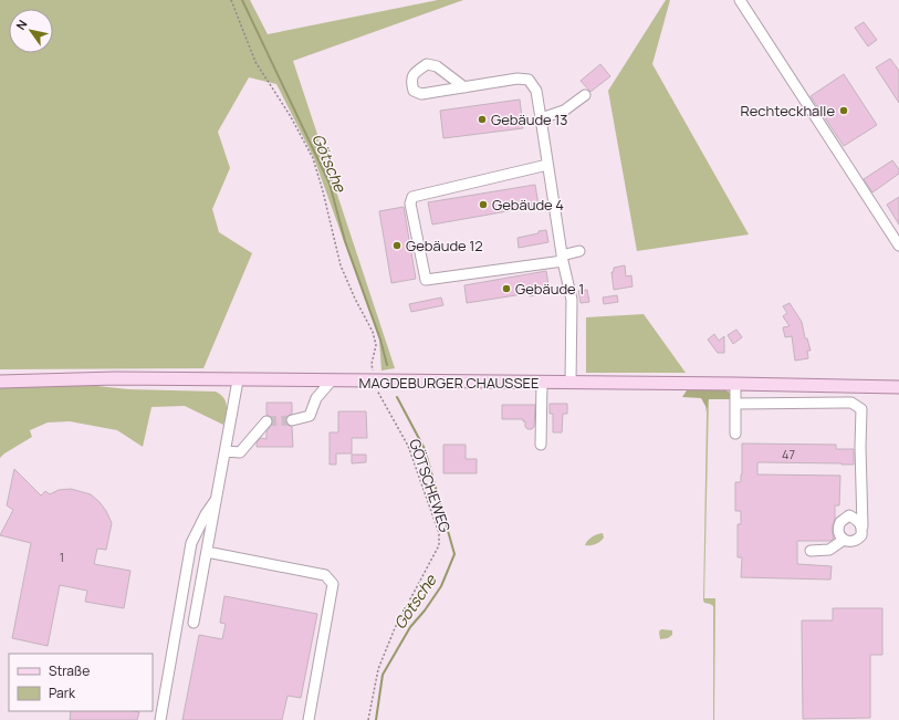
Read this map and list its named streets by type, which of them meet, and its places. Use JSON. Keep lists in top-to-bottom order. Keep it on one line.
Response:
{"streets":{"main road":["MAGDEBURGER CHAUSSEE"],"path":["GÖTSCHEWEG"]},"crossings":[["MAGDEBURGER CHAUSSEE","GÖTSCHEWEG"]],"water":["Götsche"],"places":["Rechteckhalle","Gebäude 13","Gebäude 4","Gebäude 12","Gebäude 1"],"house_numbers":["47","1"],"legend":["Straße","Park"],"north":"top left"}
